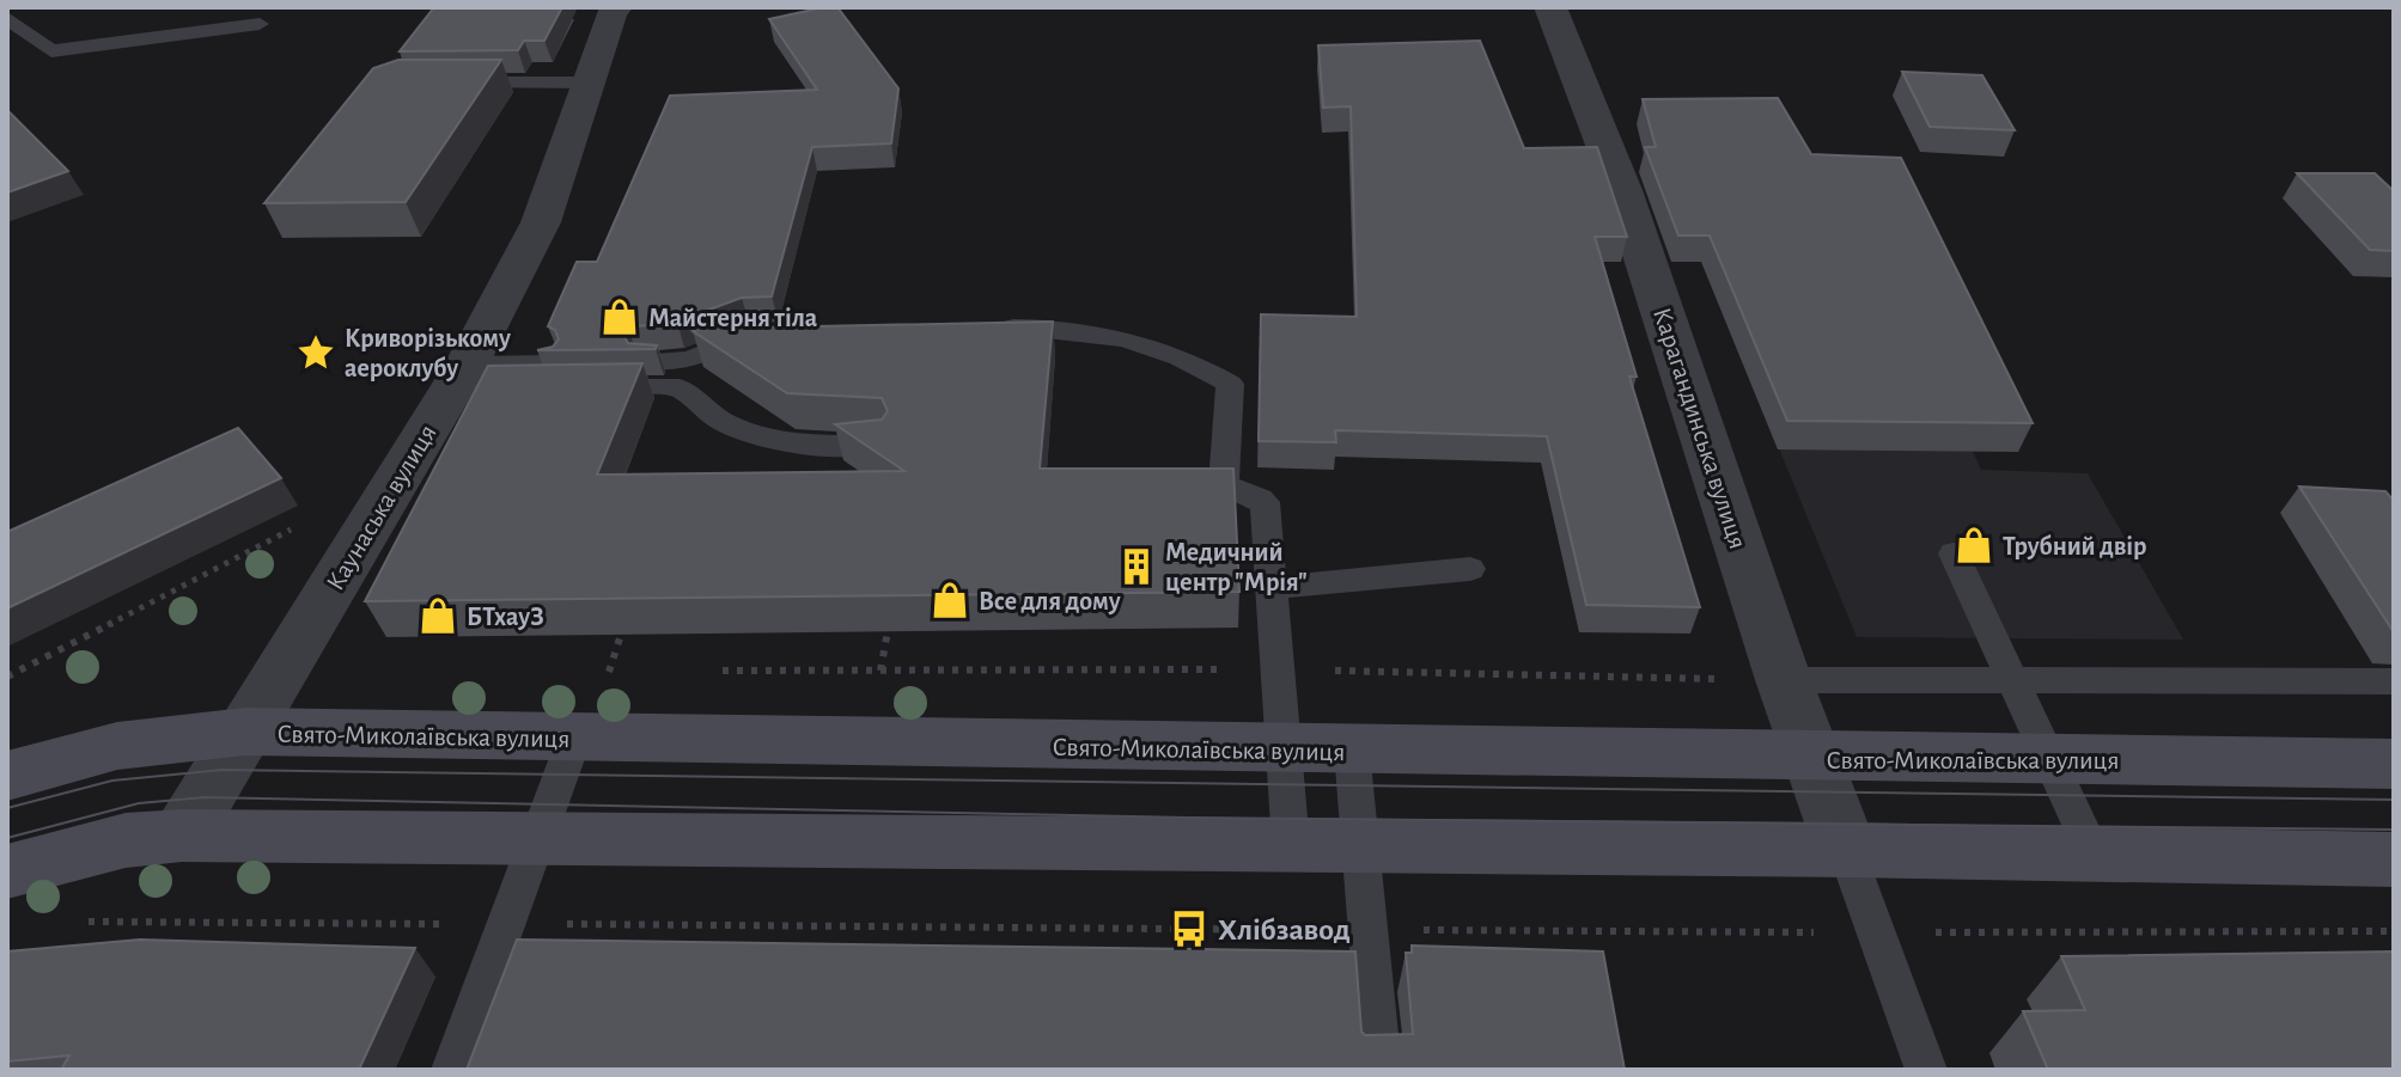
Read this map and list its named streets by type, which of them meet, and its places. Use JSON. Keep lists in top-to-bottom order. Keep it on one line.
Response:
{"streets":{"main road":["Свято-Миколаївська вулиця"],"street":["Карагандинська вулиця","Каунаська вулиця"]},"crossings":[["Карагандинська вулиця","Свято-Миколаївська вулиця"],["Каунаська вулиця","Свято-Миколаївська вулиця"]],"places":{"shop":["Майстерня тіла","Трубний двір","Все для дому","БТхауЗ"],"place":["Криворізькому аероклубу"],"building":["Медичний центр \"Мрія\""],"bus stop":["Хлібзавод"]}}
